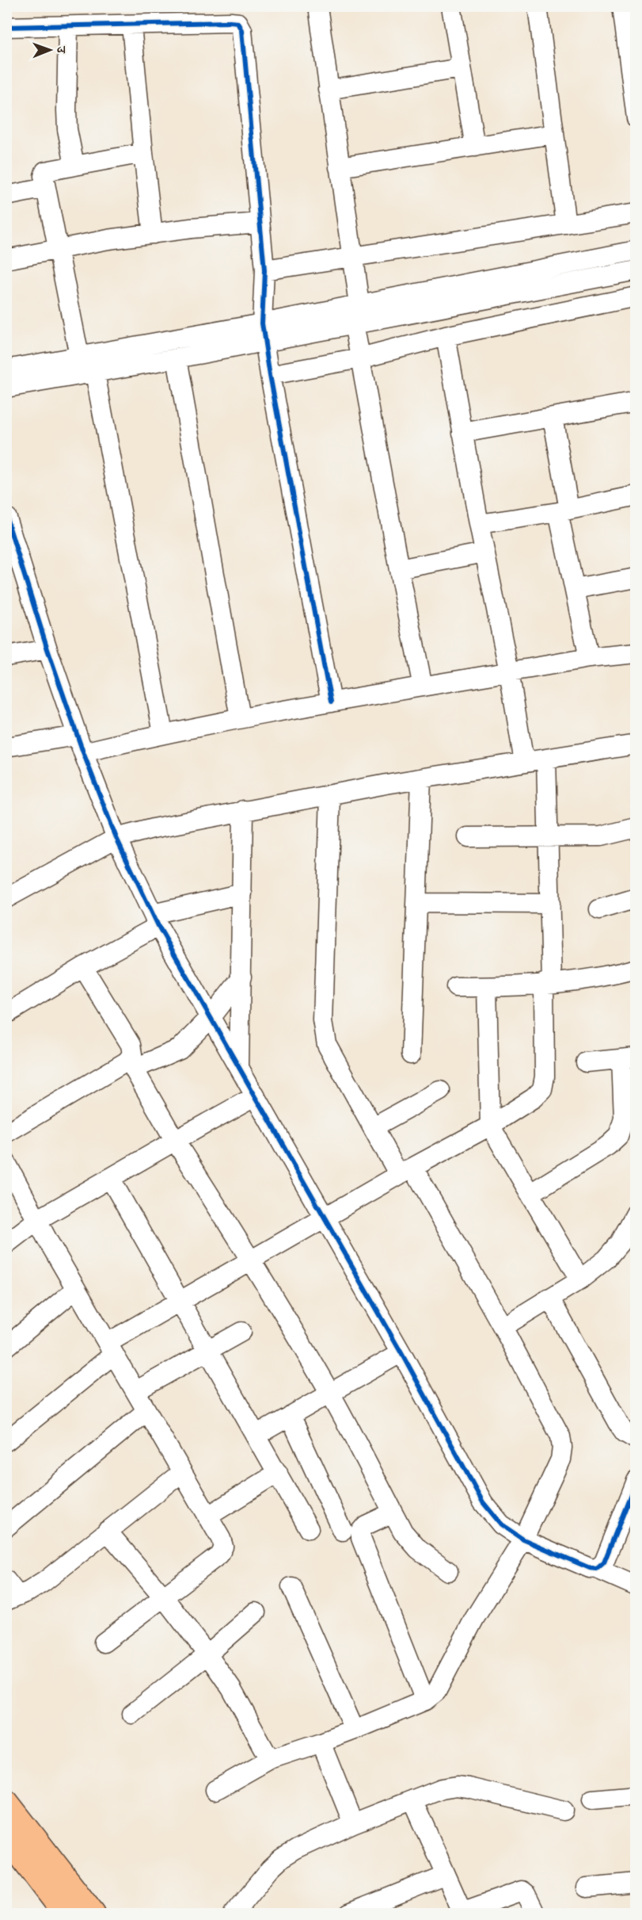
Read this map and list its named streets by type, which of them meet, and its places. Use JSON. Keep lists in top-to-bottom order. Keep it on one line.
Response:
{"north":"right"}
